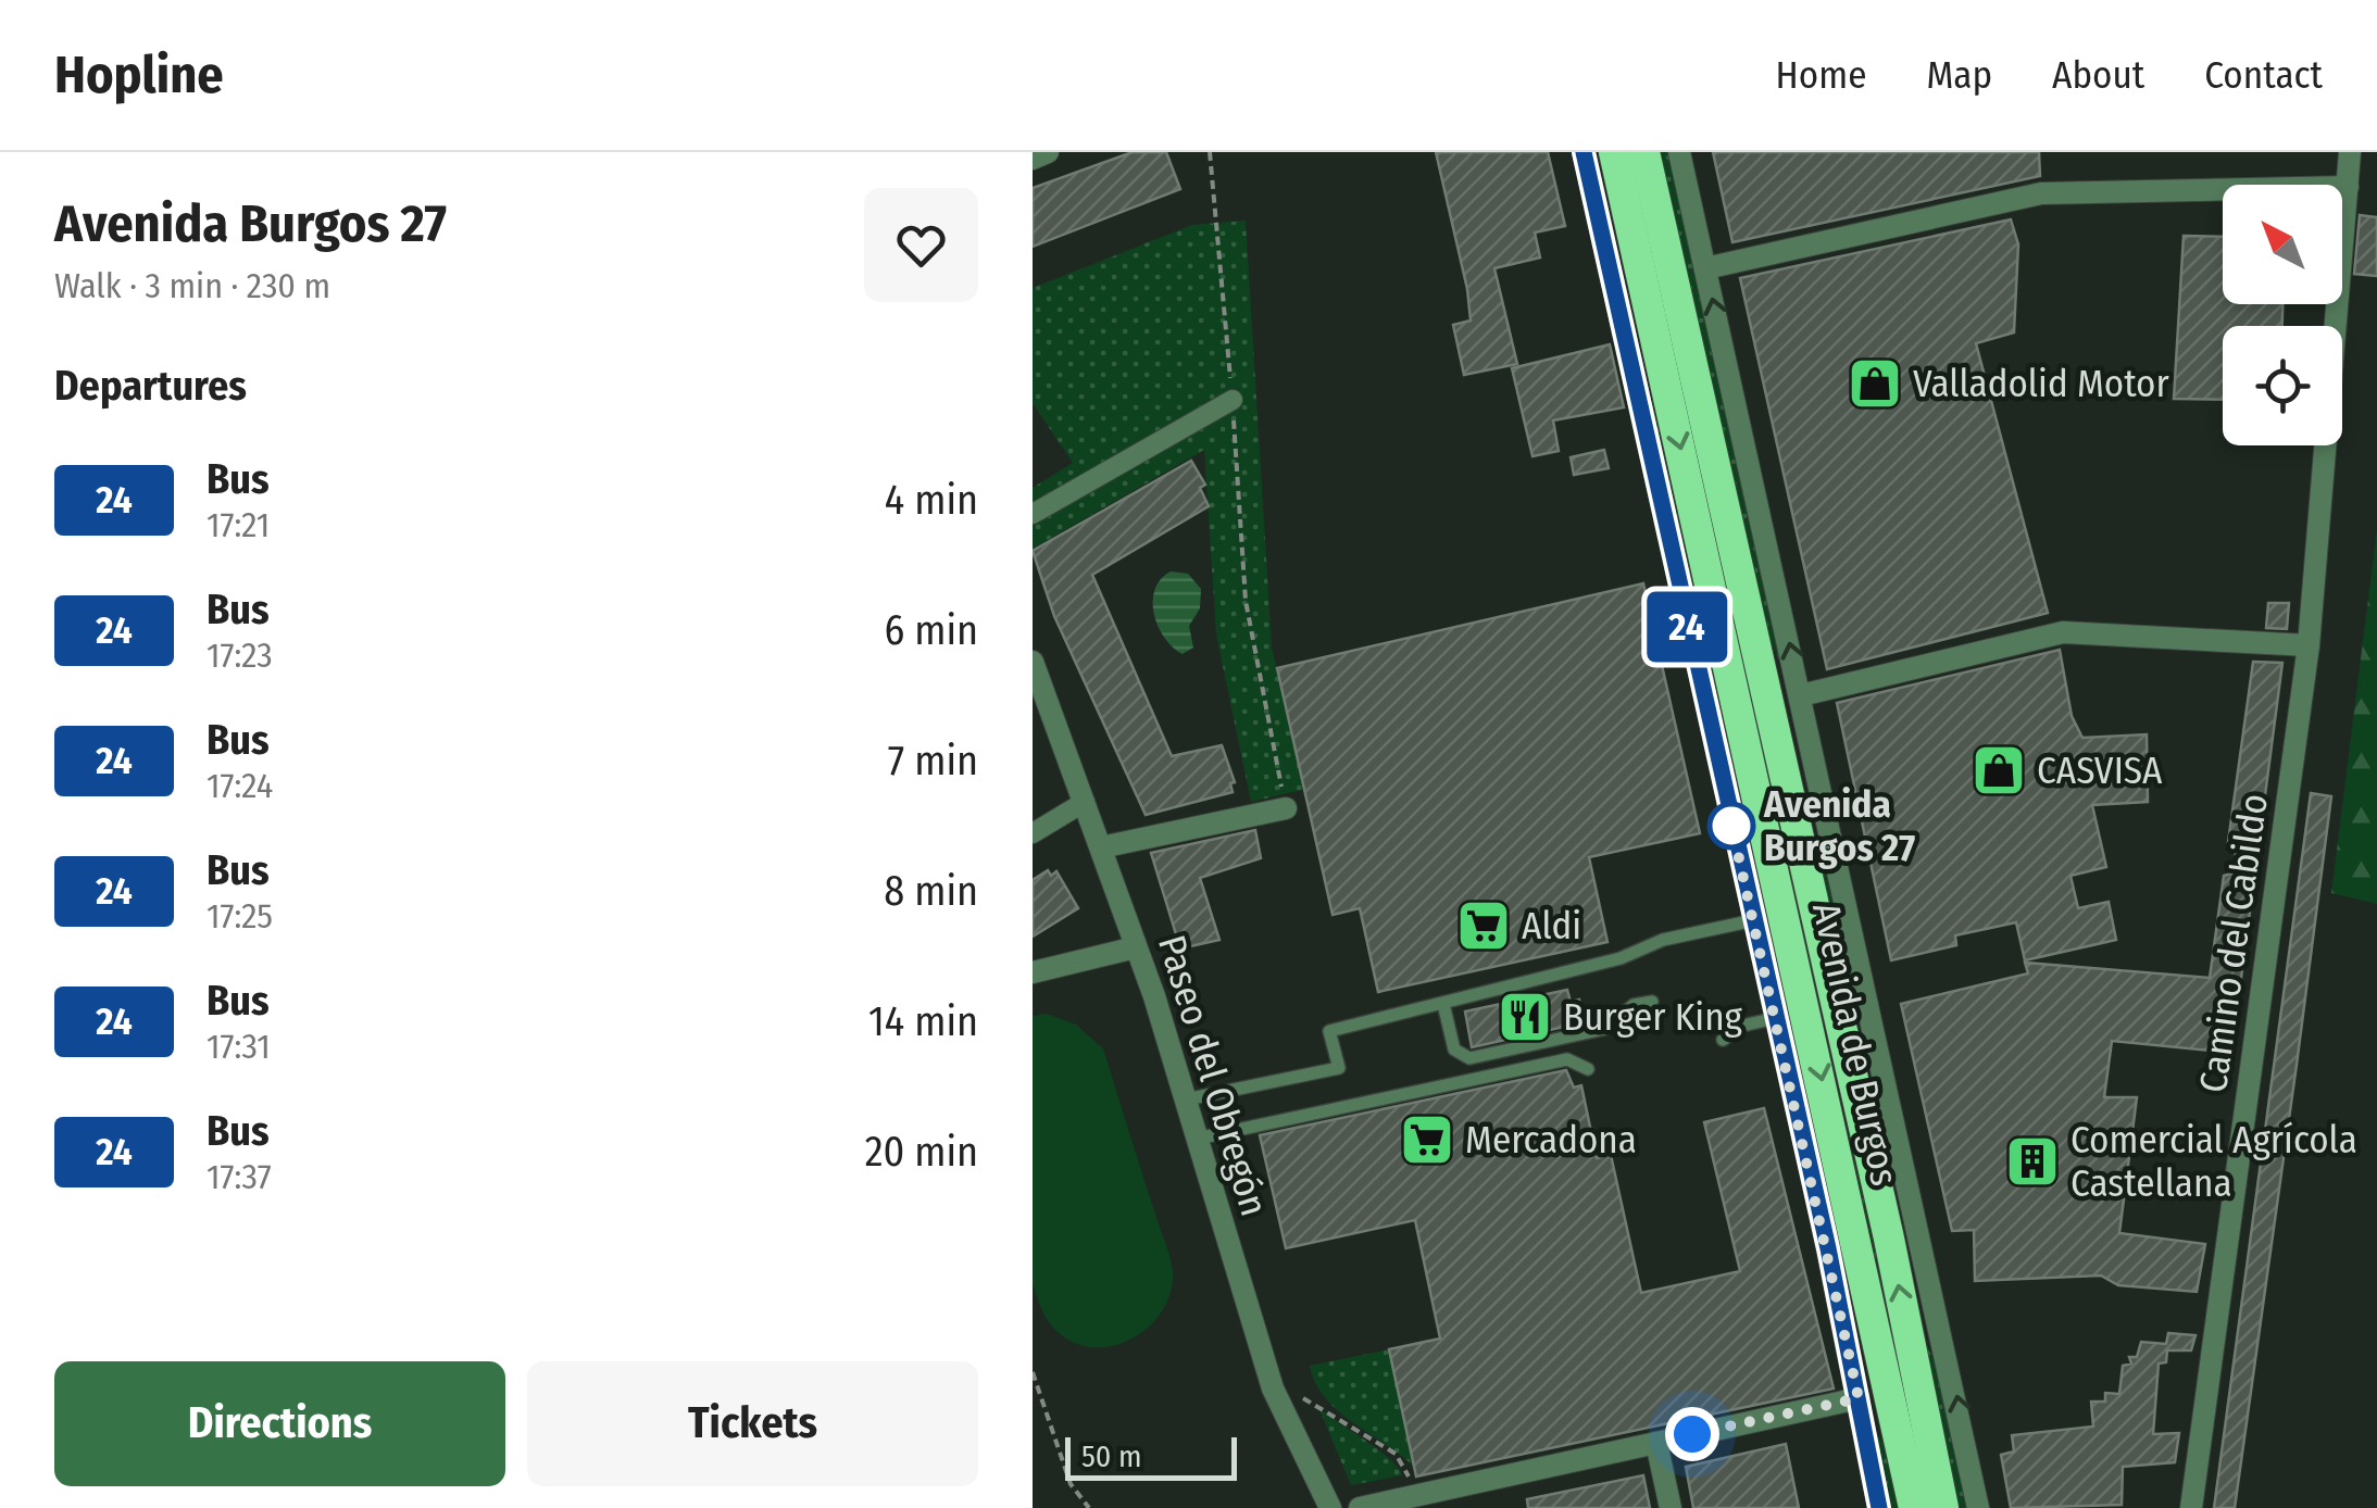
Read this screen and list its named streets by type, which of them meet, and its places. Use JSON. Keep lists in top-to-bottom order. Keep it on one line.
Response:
{"streets":{"highway":["Avenida de Burgos"],"street":["Camino del Cabildo","Paseo del Obregón"]},"places":{"shop":["Valladolid Motor","CASVISA"],"other":["Avenida Burgos 27"],"supermarket":["Aldi","Mercadona"],"restaurant":["Burger King"],"building":["Comercial Agrícola Castellana"]},"lines":["bus line 24"],"scale_bar":"50 m","north":"top left","page":{"header":"Hopline","nav":["Home","Map","About","Contact"],"heading":[["Avenida Burgos 27","Walk · 3 min · 230 m"],"Departures"],"on_map":"24","list":[{"mark":"24","name":"Bus","note":"17:21","value":"4 min"},{"mark":"24","name":"Bus","note":"17:23","value":"6 min"},{"mark":"24","name":"Bus","note":"17:24","value":"7 min"},{"mark":"24","name":"Bus","note":"17:25","value":"8 min"},{"mark":"24","name":"Bus","note":"17:31","value":"14 min"},{"mark":"24","name":"Bus","note":"17:37","value":"20 min"}],"buttons":["Directions","Tickets"],"scale":"50 m"}}
